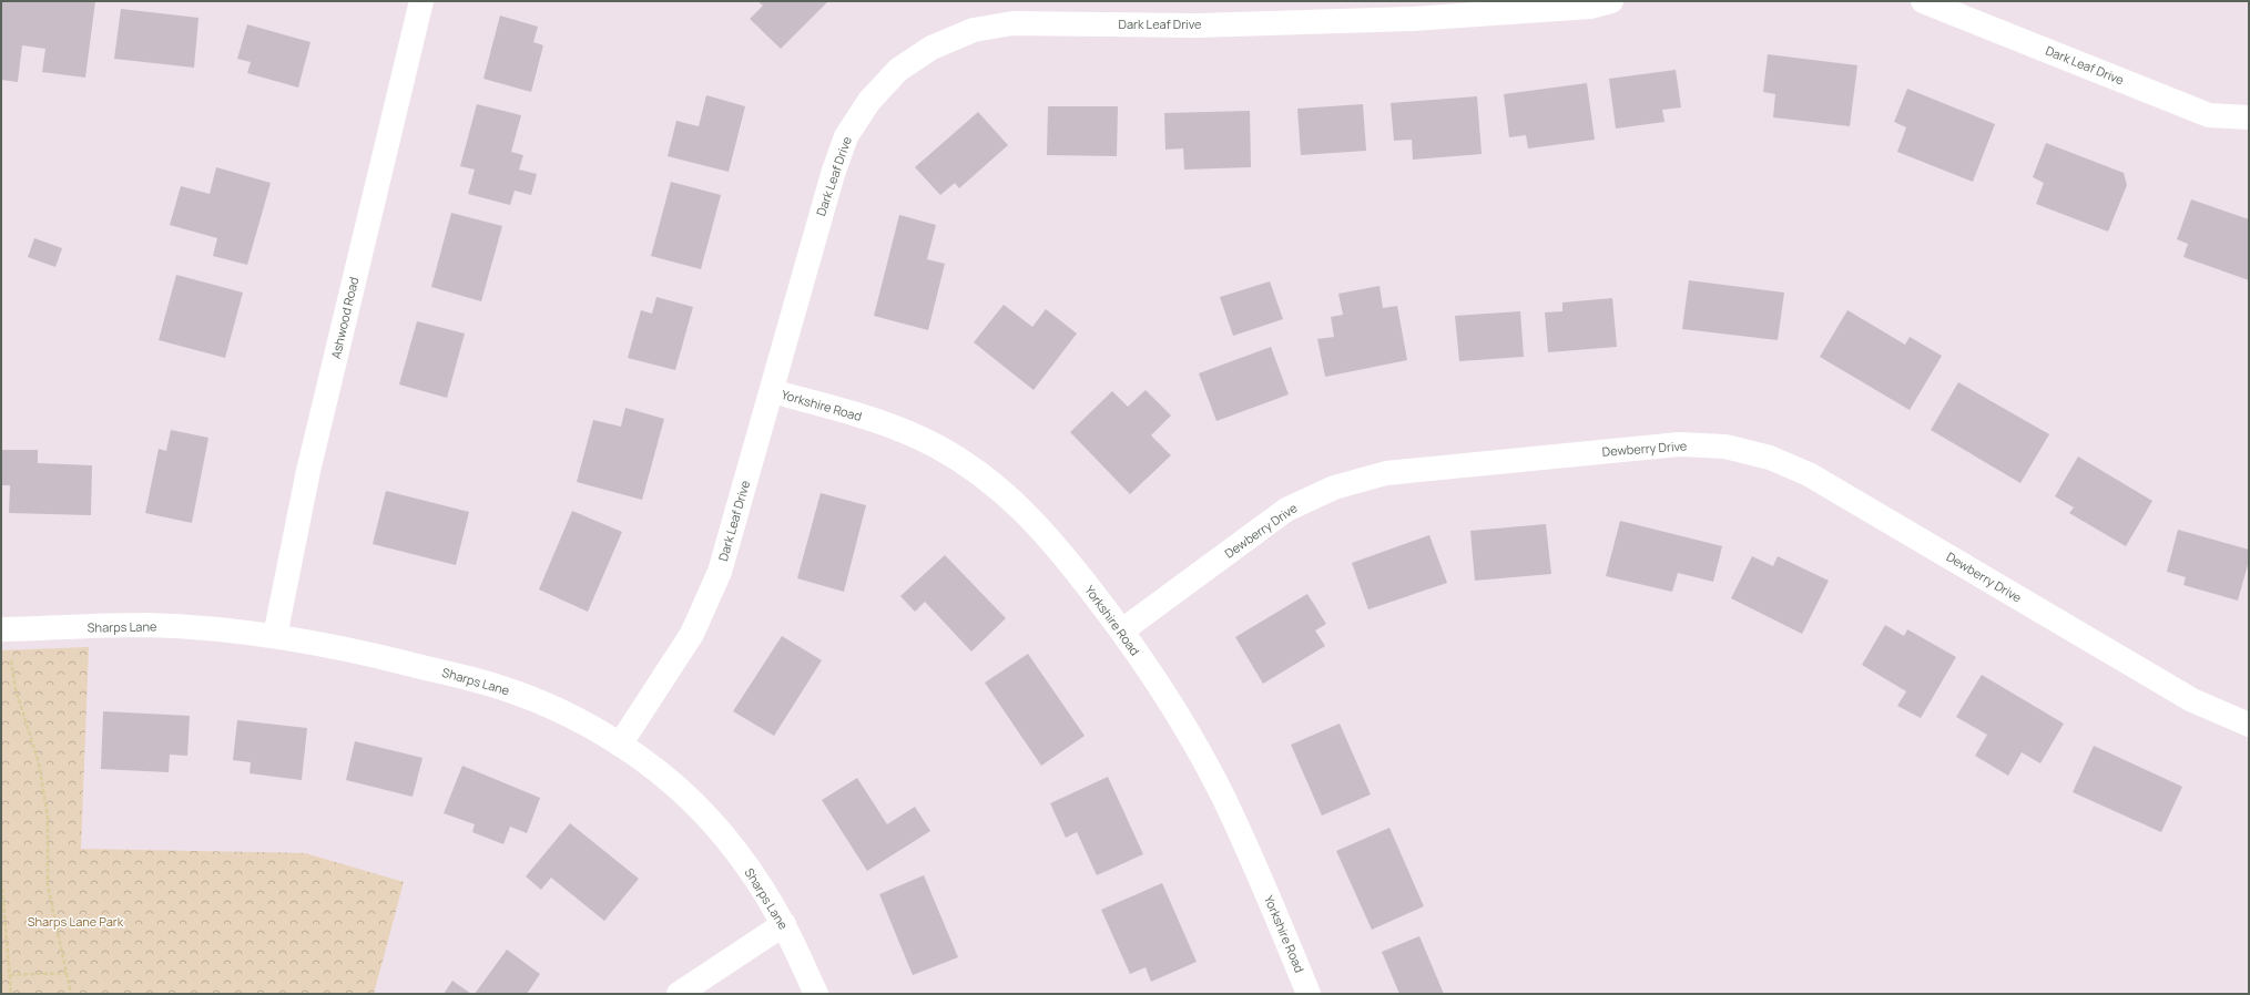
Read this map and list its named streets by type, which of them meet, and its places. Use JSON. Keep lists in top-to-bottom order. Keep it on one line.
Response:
{"streets":{"street":["Dark Leaf Drive","Ashwood Road","Yorkshire Road","Dewberry Drive","Sharps Lane"]},"crossings":[["Dark Leaf Drive","Yorkshire Road"],["Dark Leaf Drive","Sharps Lane"],["Ashwood Road","Sharps Lane"],["Yorkshire Road","Dewberry Drive"]],"parks":["Sharps Lane Park"]}
